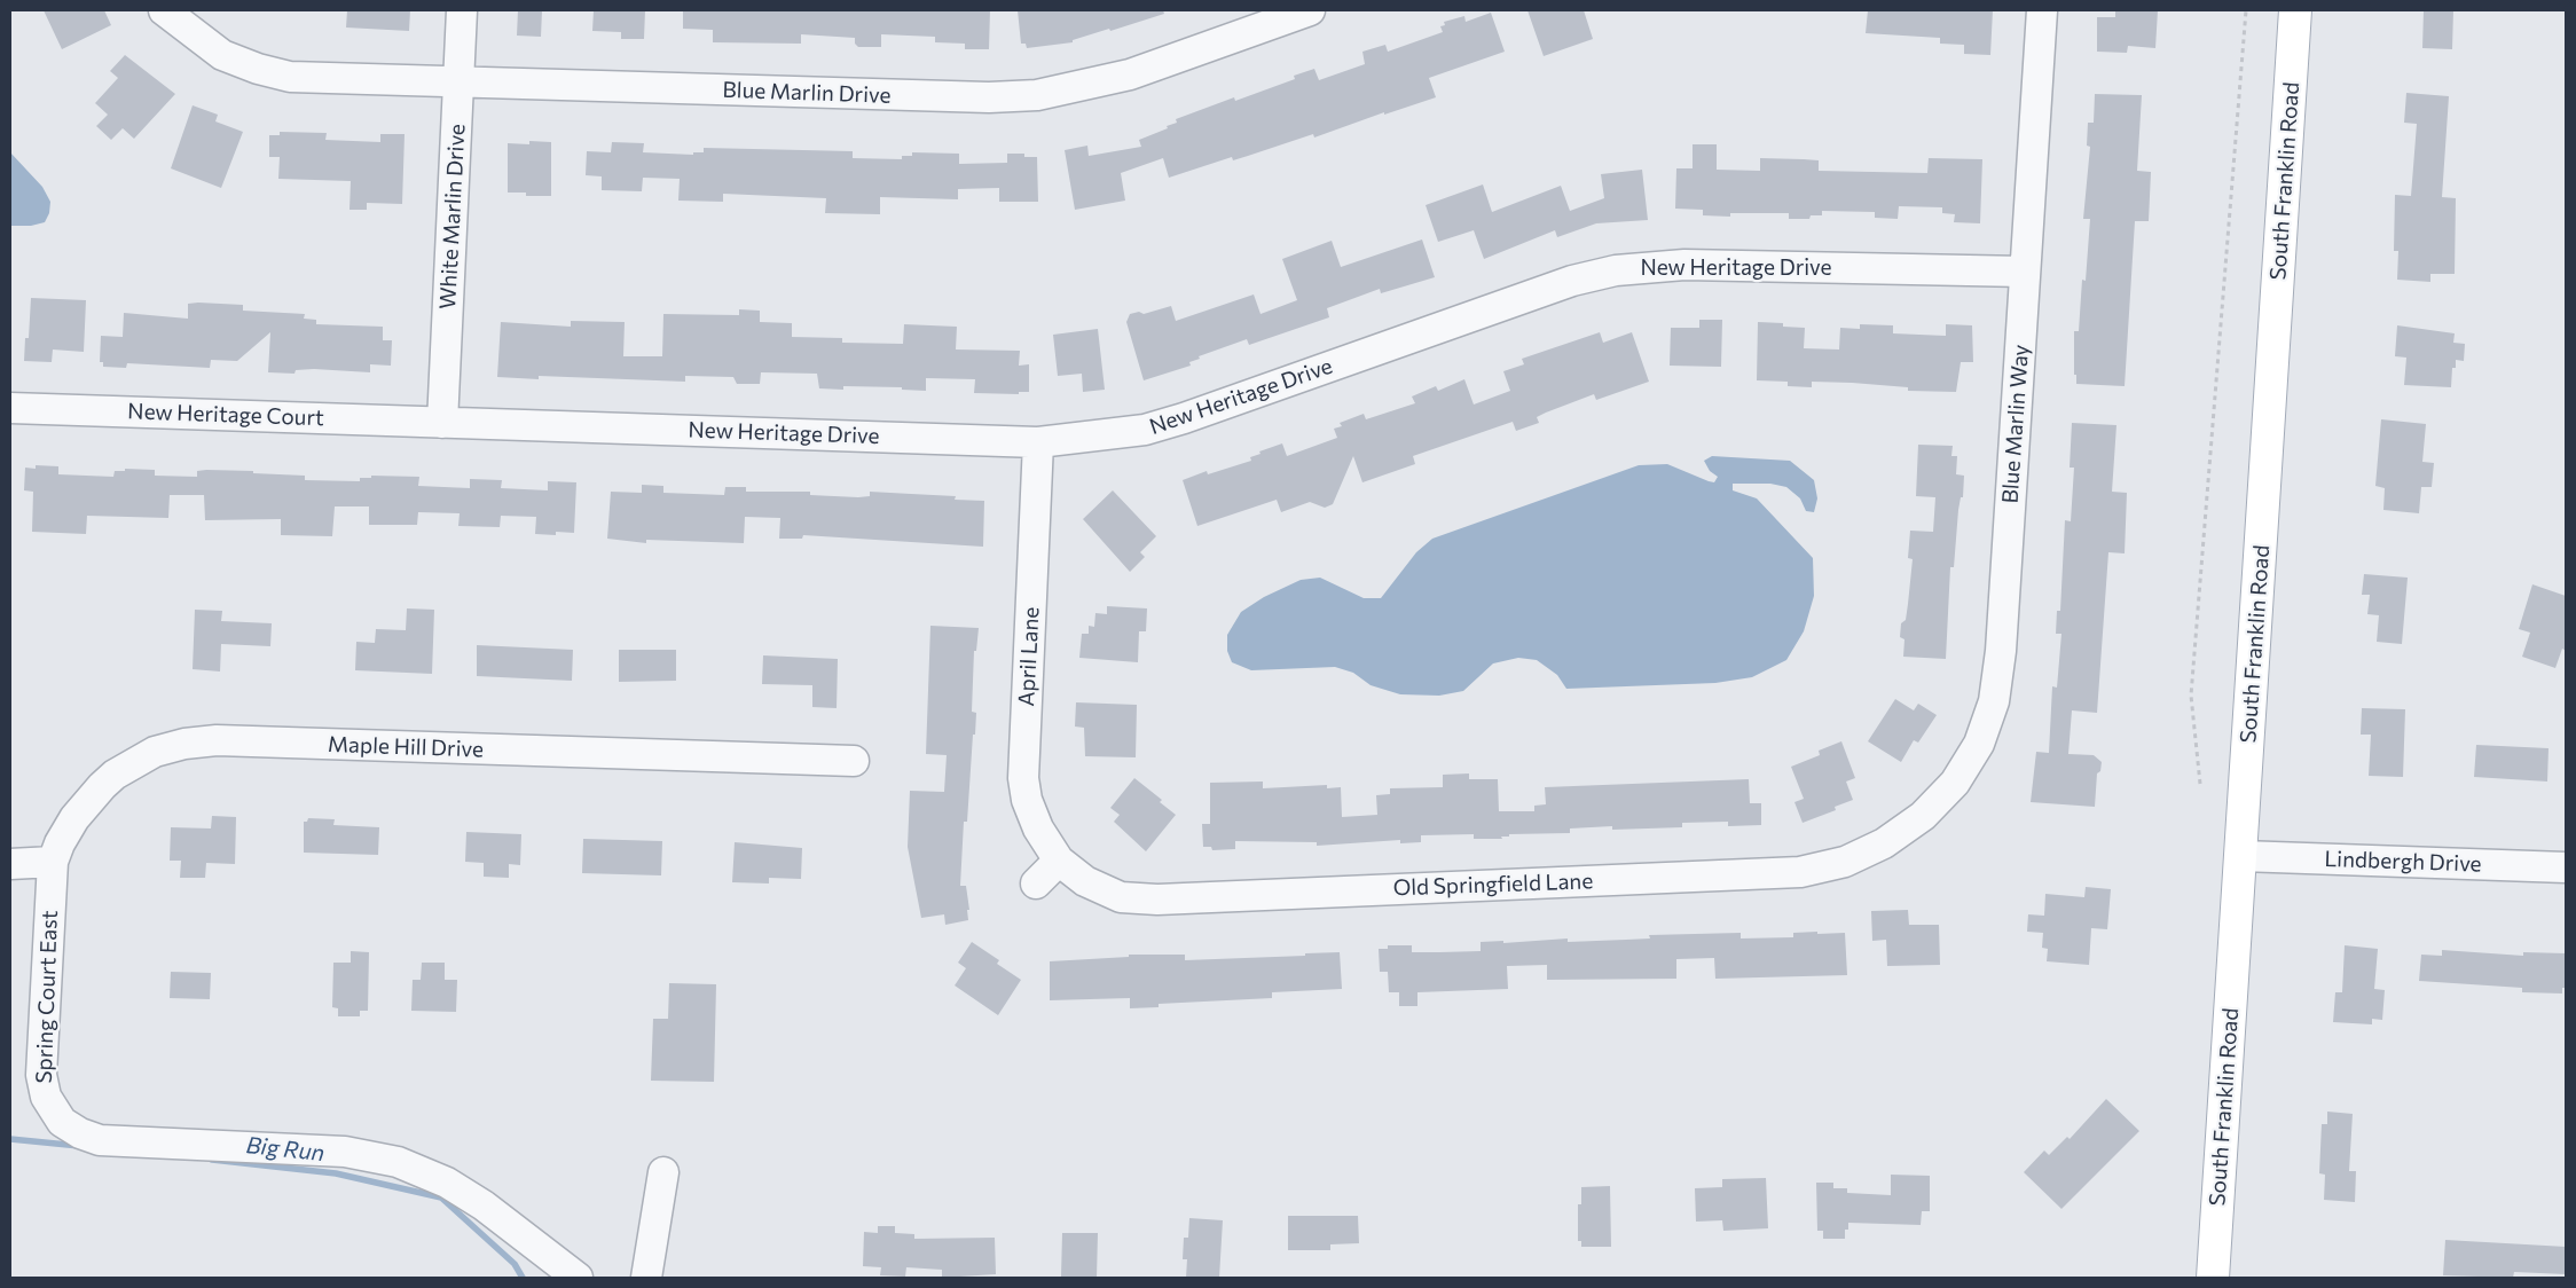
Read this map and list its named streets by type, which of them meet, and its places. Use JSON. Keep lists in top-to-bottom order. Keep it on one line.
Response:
{"streets":{"main road":["South Franklin Road"],"street":["Blue Marlin Drive","White Marlin Drive","New Heritage Drive","New Heritage Court","Blue Marlin Way","April Lane","Maple Hill Drive","Lindbergh Drive","Old Springfield Lane","Spring Court East"]},"crossings":[["Blue Marlin Drive","White Marlin Drive"],["South Franklin Road","Lindbergh Drive"],["White Marlin Drive","New Heritage Drive"],["White Marlin Drive","New Heritage Court"],["New Heritage Drive","New Heritage Court"],["New Heritage Drive","Blue Marlin Way"],["New Heritage Drive","April Lane"],["Blue Marlin Way","Old Springfield Lane"],["April Lane","Old Springfield Lane"],["Maple Hill Drive","Spring Court East"]],"water":["Big Run"]}
